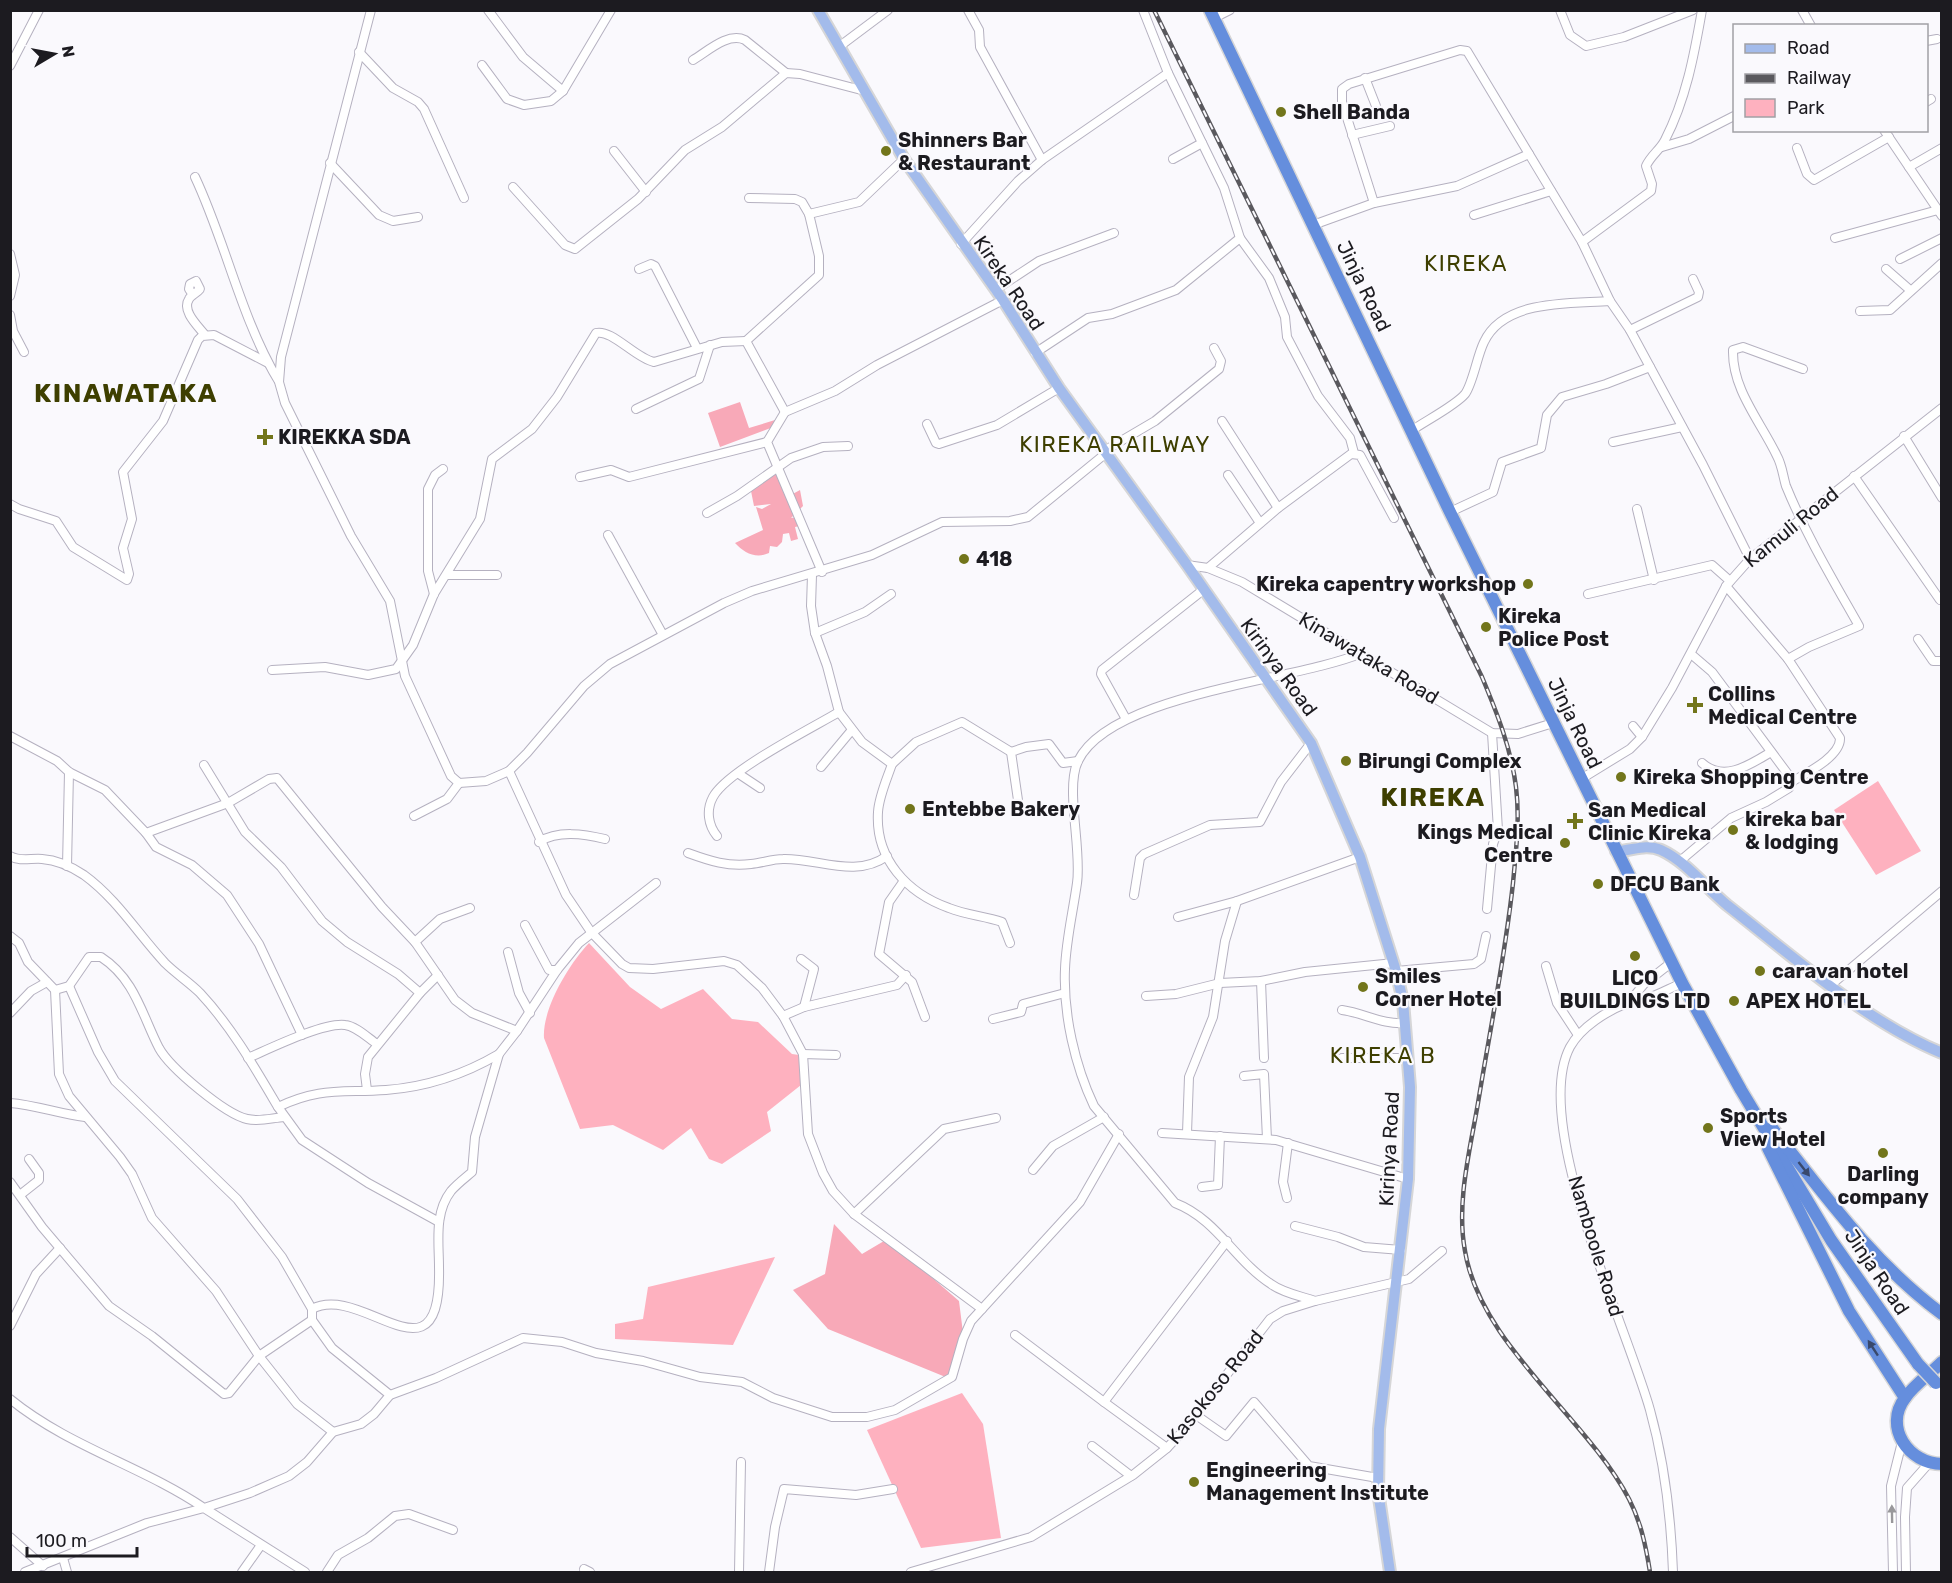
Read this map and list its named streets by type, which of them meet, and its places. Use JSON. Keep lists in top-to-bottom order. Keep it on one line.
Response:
{"streets":{"highway":["Jinja Road"],"main road":["Kireka Road","Kirinya Road"],"street":["Kamuli Road","Kinawataka Road","Namboole Road","Kasokoso Road"]},"crossings":[["Kireka Road","Kinawataka Road"],["Kireka Road","Kirinya Road"],["Jinja Road","Kamuli Road"],["Jinja Road","Namboole Road"],["Kinawataka Road","Kirinya Road"],["Kirinya Road","Kasokoso Road"]],"districts":["KIREKA","KINAWATAKA","KIREKA RAILWAY","KIREKA","KIREKA B"],"places":{"other":["Shell Banda","Shinners Bar & Restaurant","418","Kireka capentry workshop","Kireka Police Post","Birungi Complex","Kireka Shopping Centre","Entebbe Bakery","kireka bar & lodging","Kings Medical Centre","DFCU Bank","LICO BUILDINGS LTD","caravan hotel","Smiles Corner Hotel","APEX HOTEL","Sports View Hotel","Darling company","Engineering Management Institute"],"health":["KIREKKA SDA","Collins Medical Centre","San Medical Clinic Kireka"]},"legend":["Road","Railway","Park"],"scale_bar":"100 m","north":"right"}
